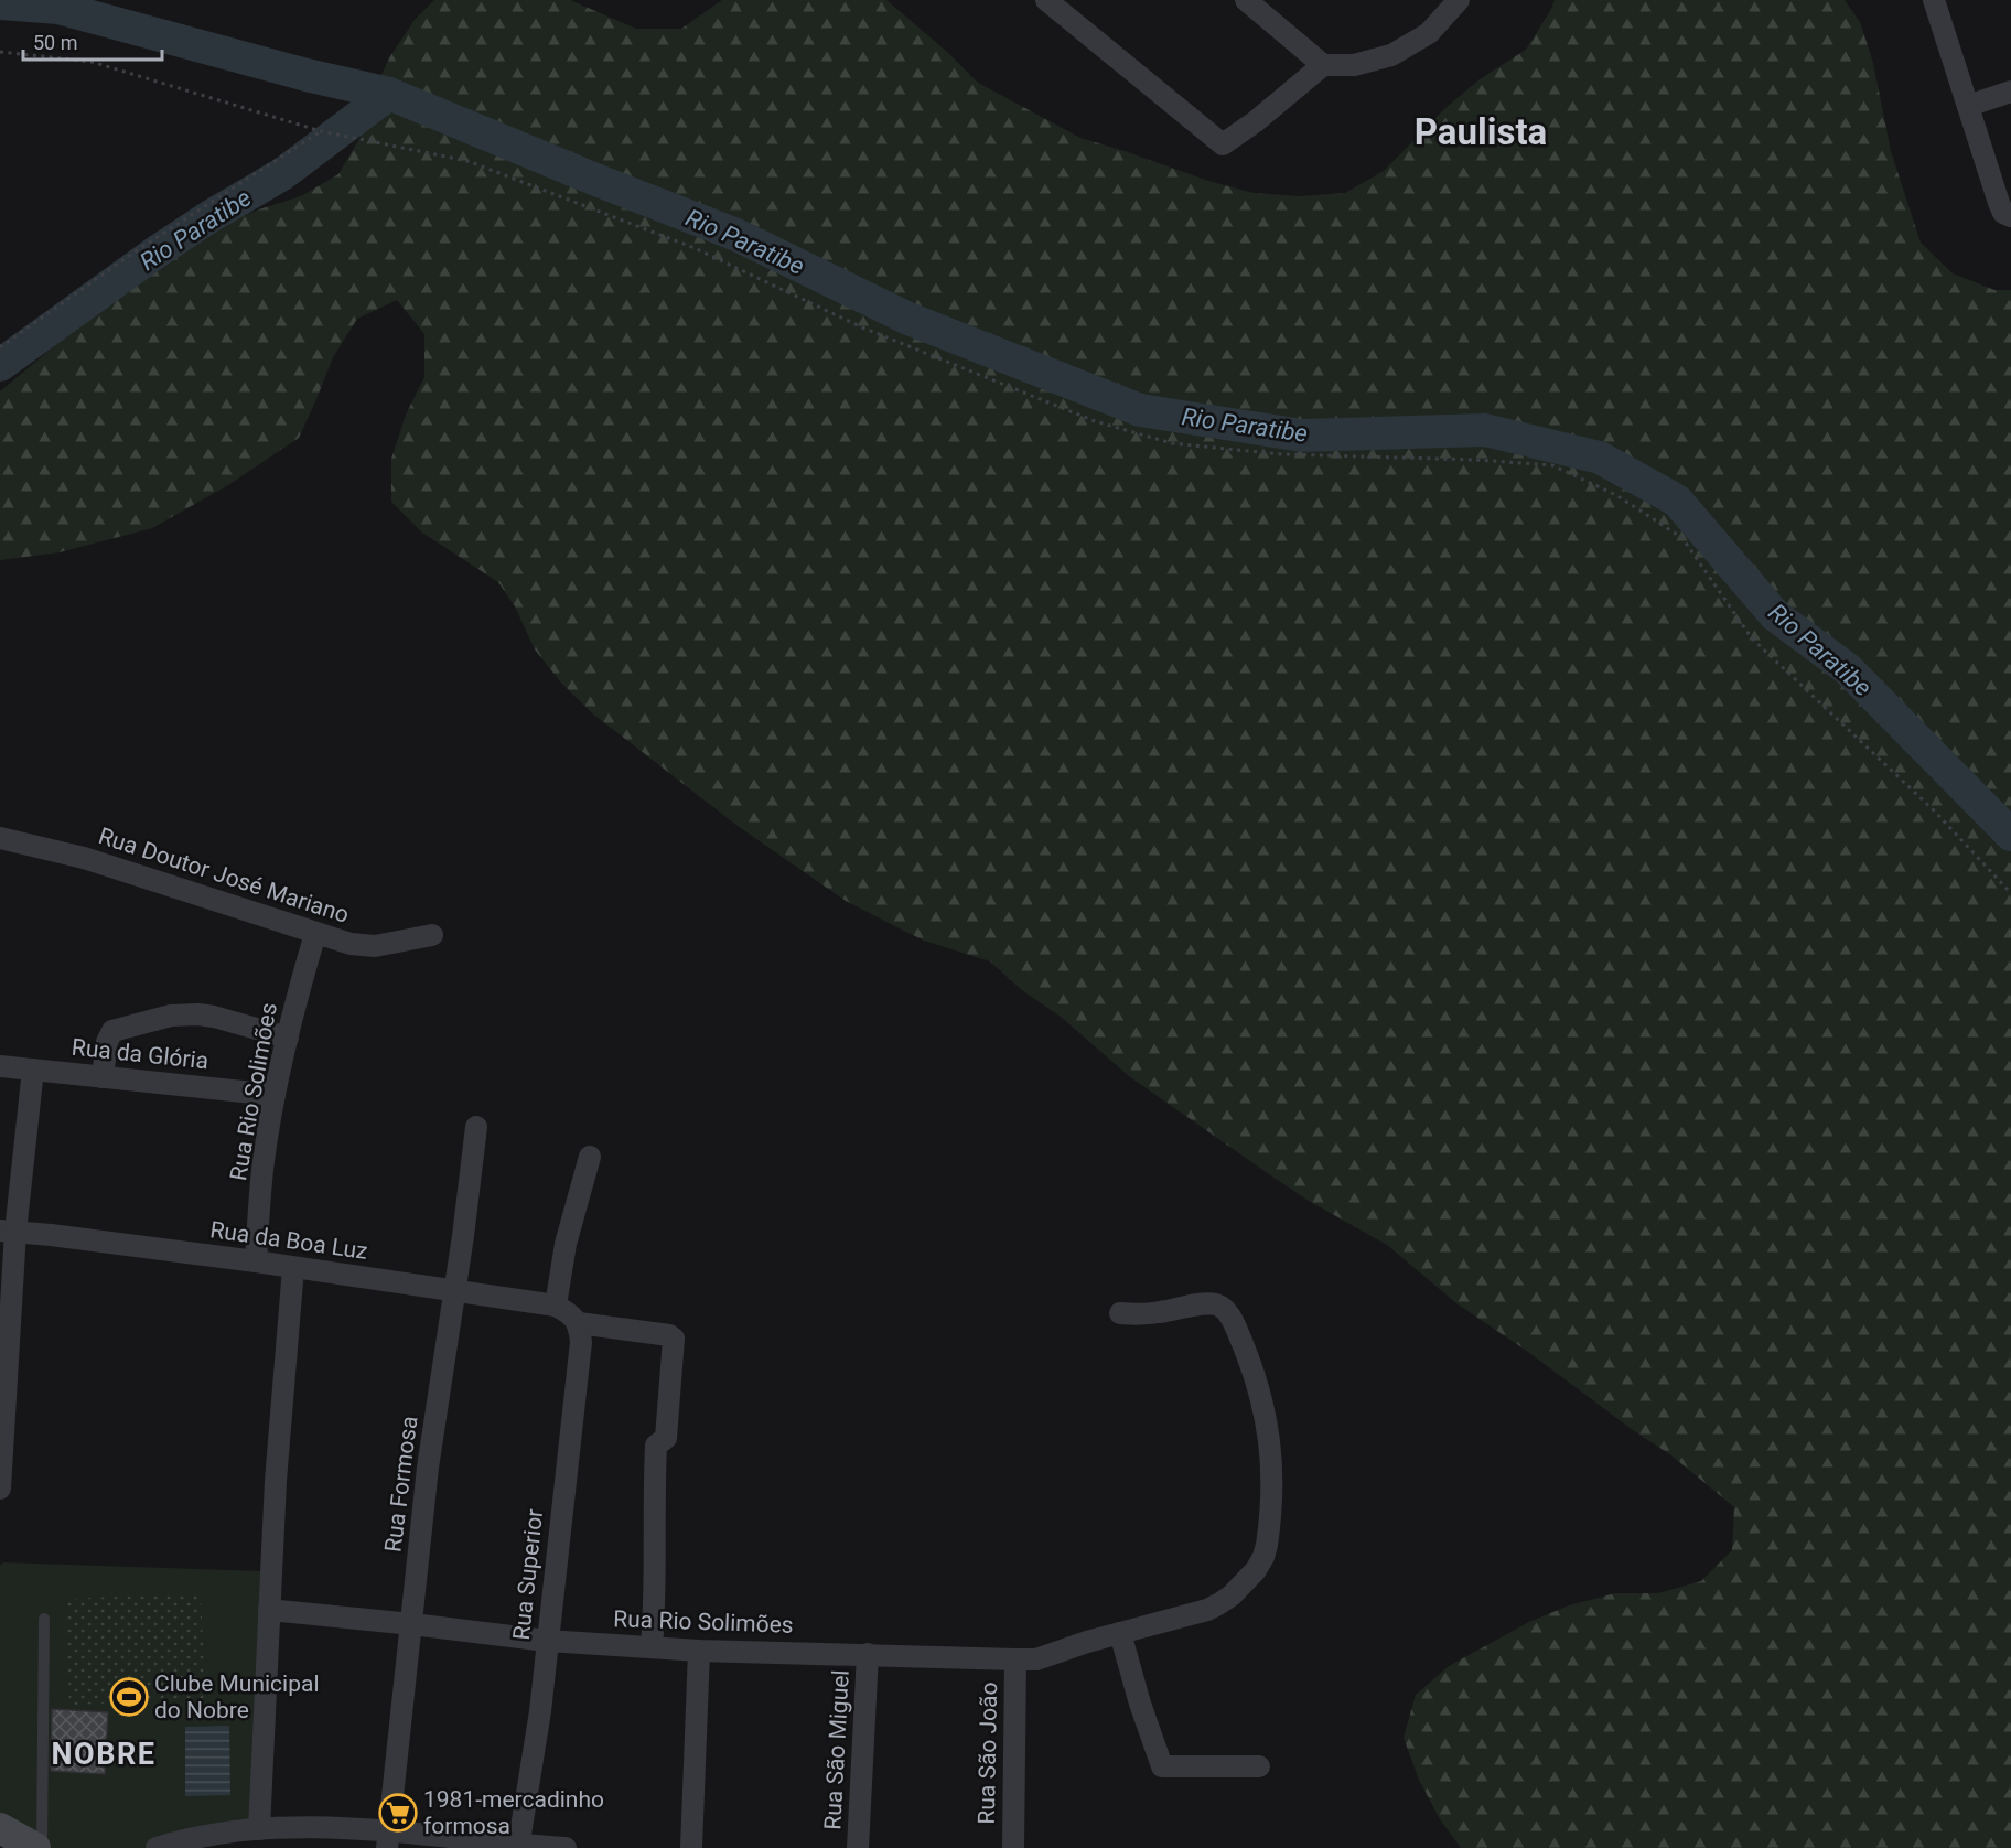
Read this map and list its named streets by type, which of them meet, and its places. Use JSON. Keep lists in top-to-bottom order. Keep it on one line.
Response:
{"streets":{"street":["Rua Doutor José Mariano","Rua da Glória","Rua Rio Solimões","Rua da Boa Luz","Rua Formosa","Rua Superior","Rua São Miguel","Rua São João"]},"crossings":[["Rua Doutor José Mariano","Rua Rio Solimões"],["Rua da Glória","Rua Rio Solimões"],["Rua Rio Solimões","Rua da Boa Luz"],["Rua Rio Solimões","Rua Formosa"],["Rua Rio Solimões","Rua Superior"],["Rua Rio Solimões","Rua São Miguel"],["Rua Rio Solimões","Rua São João"],["Rua da Boa Luz","Rua Formosa"],["Rua da Boa Luz","Rua Superior"]],"districts":["Paulista","NOBRE"],"water":["Rio Paratibe"],"places":{"sports":["Clube Municipal do Nobre"],"supermarket":["1981-mercadinho formosa"]},"scale_bar":"50 m"}
